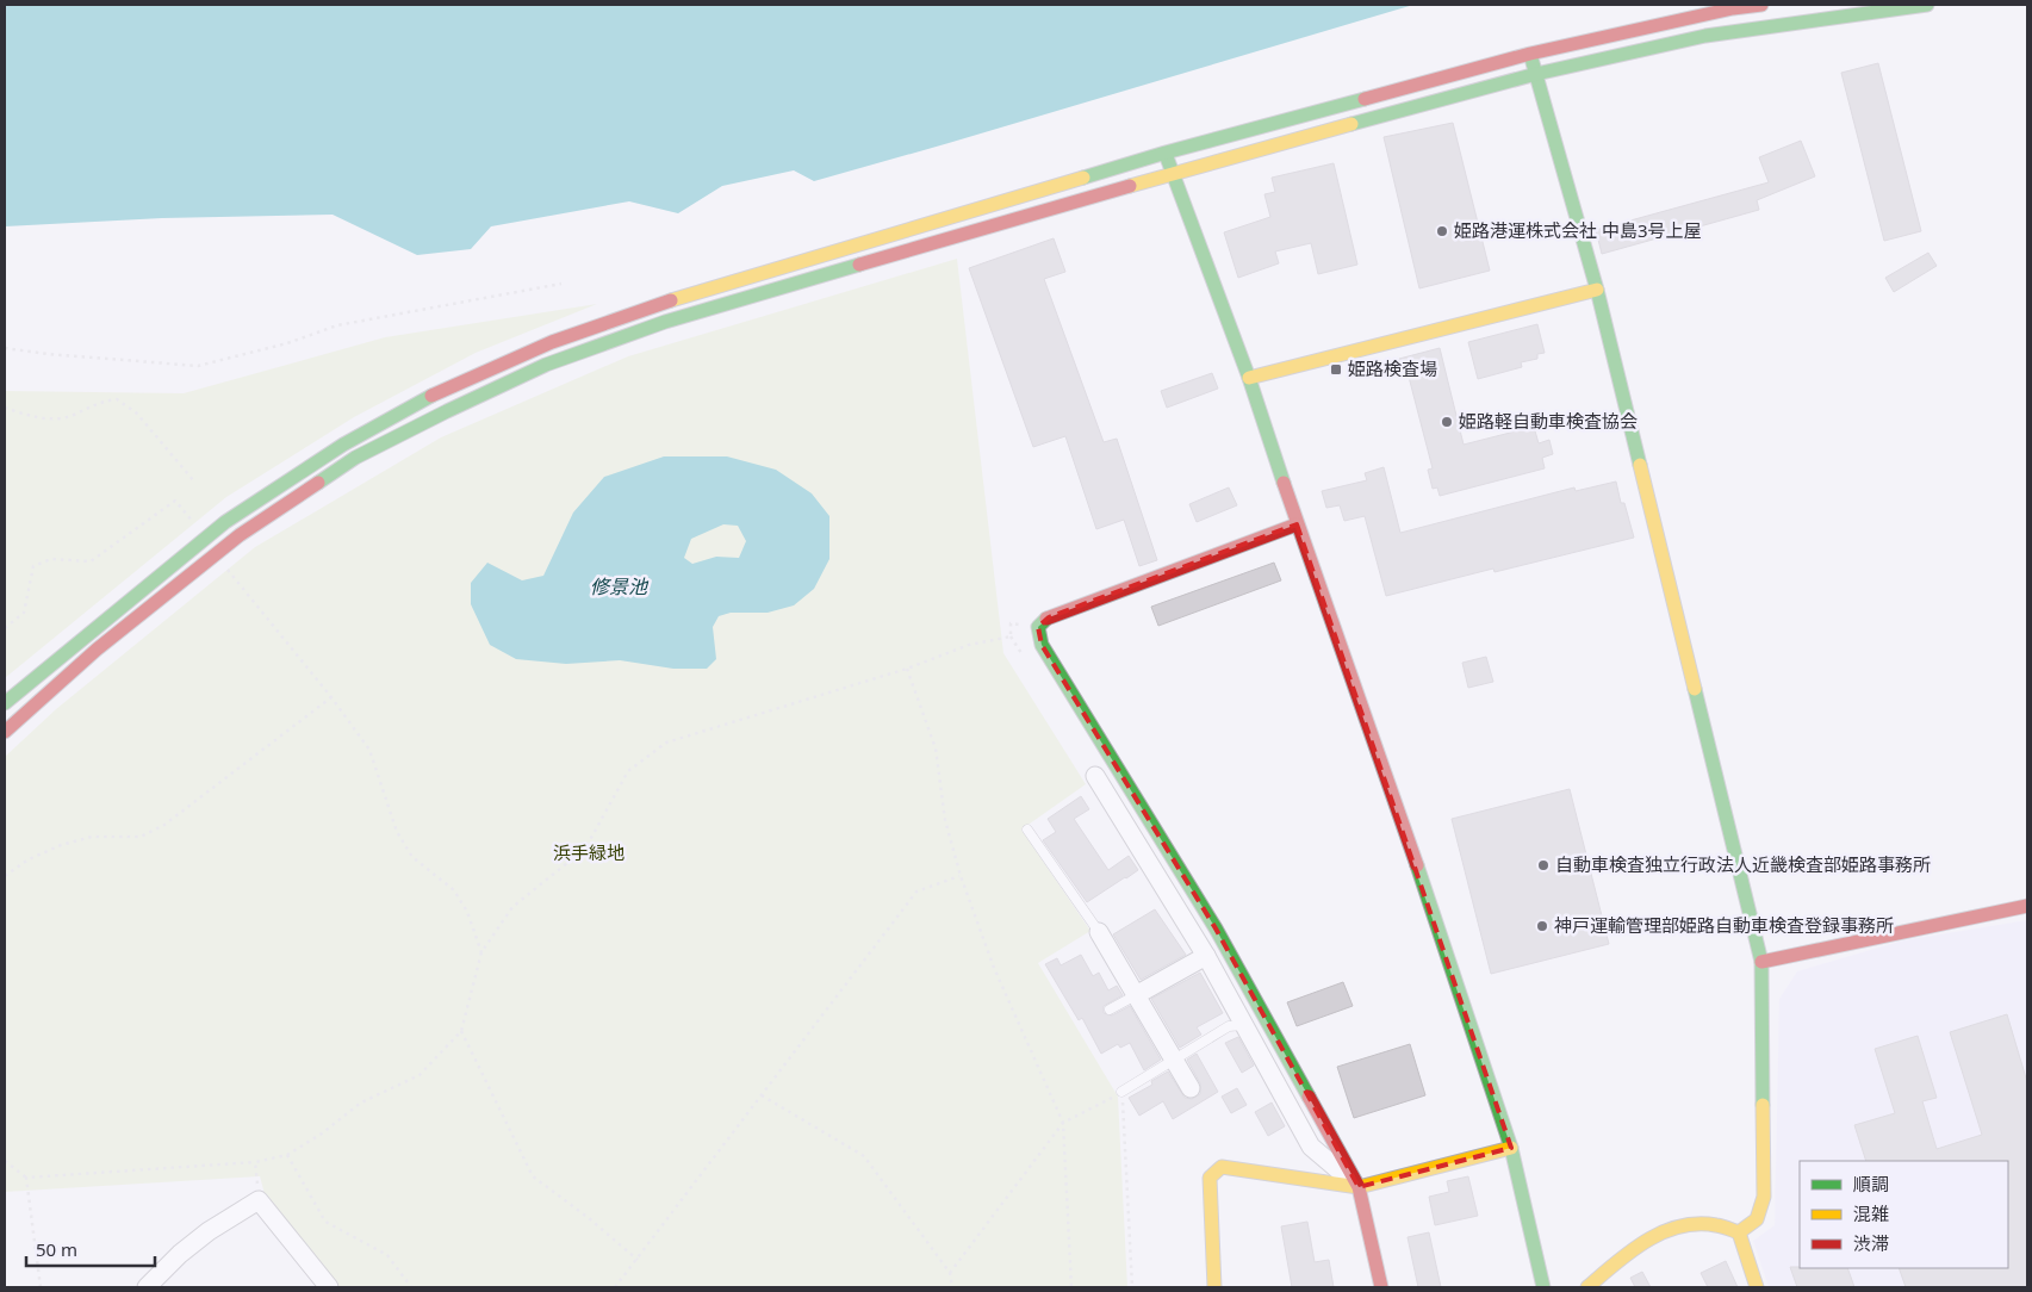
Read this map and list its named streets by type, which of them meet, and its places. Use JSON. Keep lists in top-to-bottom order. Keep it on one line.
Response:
{"water":["修景池"],"parks":["浜手緑地"],"places":{"other":["姫路港運株式会社 中島3号上屋","姫路軽自動車検査協会","自動車検査独立行政法人近畿検査部姫路事務所","神戸運輸管理部姫路自動車検査登録事務所"],"transit":["姫路検査場"]},"legend":["順調","混雑","渋滞"],"scale_bar":"50 m"}
